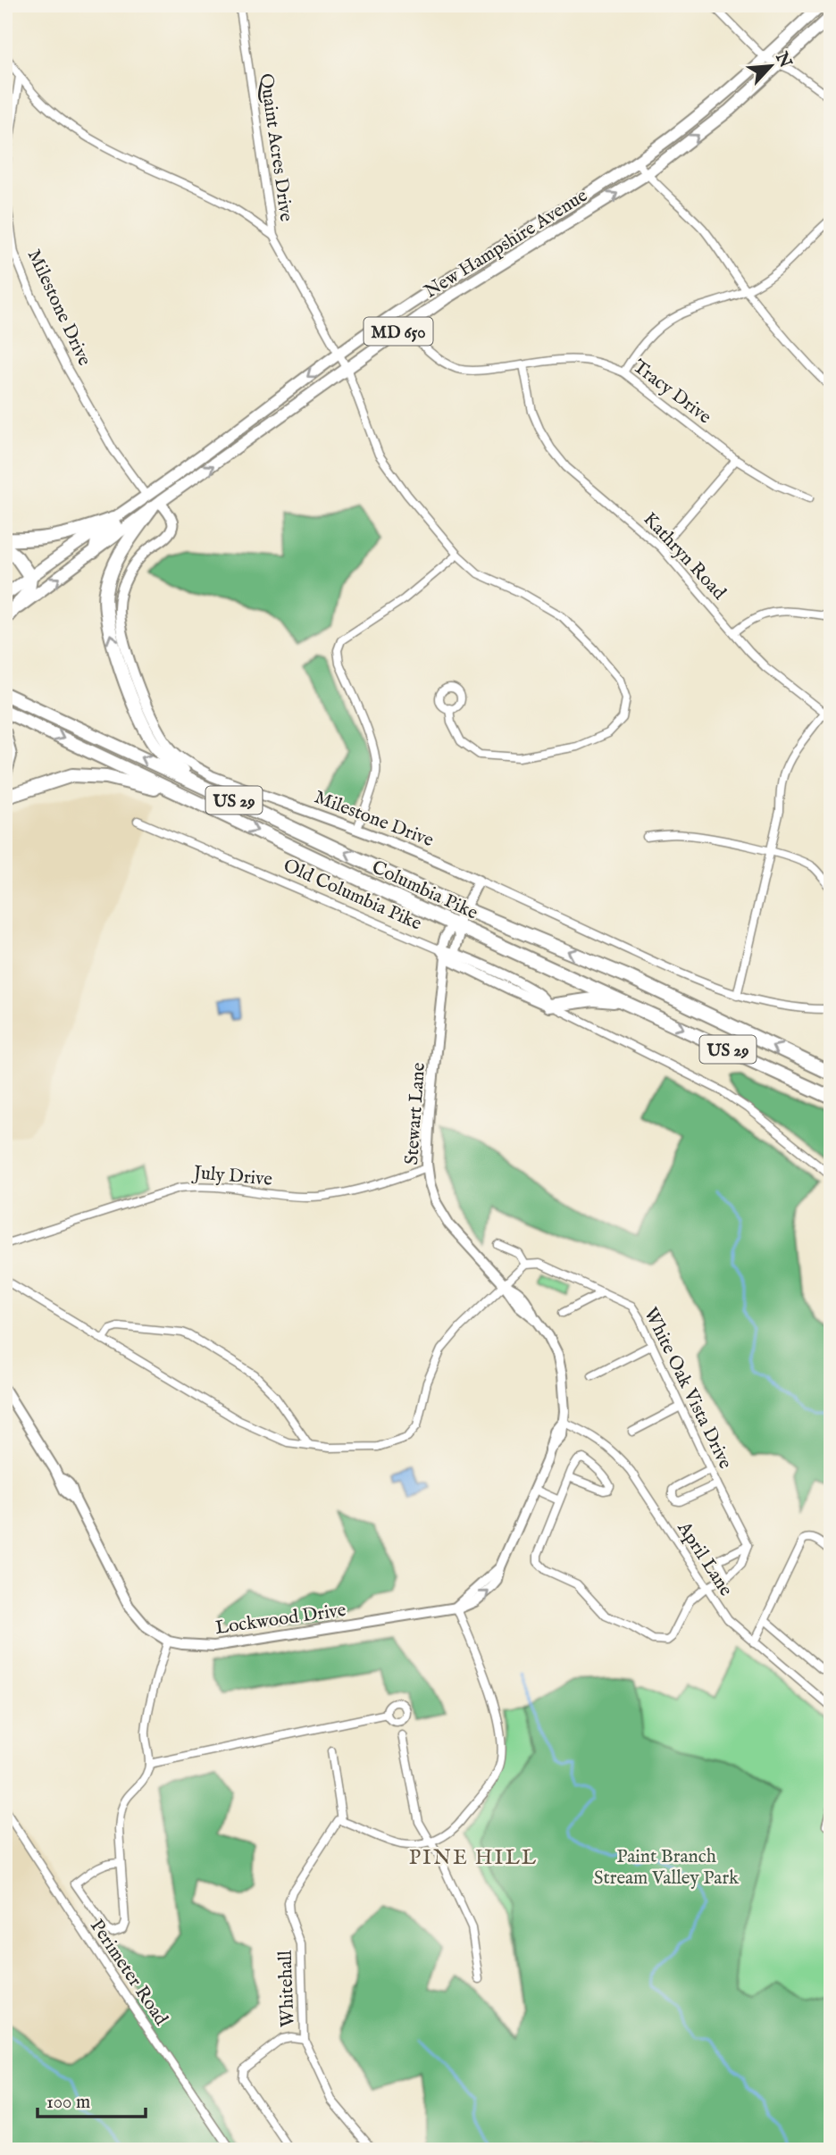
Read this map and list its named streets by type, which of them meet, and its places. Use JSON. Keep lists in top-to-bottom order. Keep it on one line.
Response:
{"streets":{"highway":["US 29","Columbia Pike"],"main road":["New Hampshire Avenue","MD 650"],"street":["Quaint Acres Drive","Milestone Drive","Tracy Drive","Kathryn Road","Old Columbia Pike","Stewart Lane","July Drive","White Oak Vista Drive","April Lane","Lockwood Drive","Perimeter Road","Whitehall"]},"crossings":[["Quaint Acres Drive","New Hampshire Avenue"],["New Hampshire Avenue","Milestone Drive"],["New Hampshire Avenue","Tracy Drive"],["Milestone Drive","Stewart Lane"],["Tracy Drive","Kathryn Road"],["Columbia Pike","Stewart Lane"],["Old Columbia Pike","Stewart Lane"],["Stewart Lane","July Drive"],["Stewart Lane","April Lane"],["Stewart Lane","Lockwood Drive"]],"districts":["PINE HILL"],"parks":["Paint Branch Stream Valley Park"],"scale_bar":"100 m","north":"top right"}
